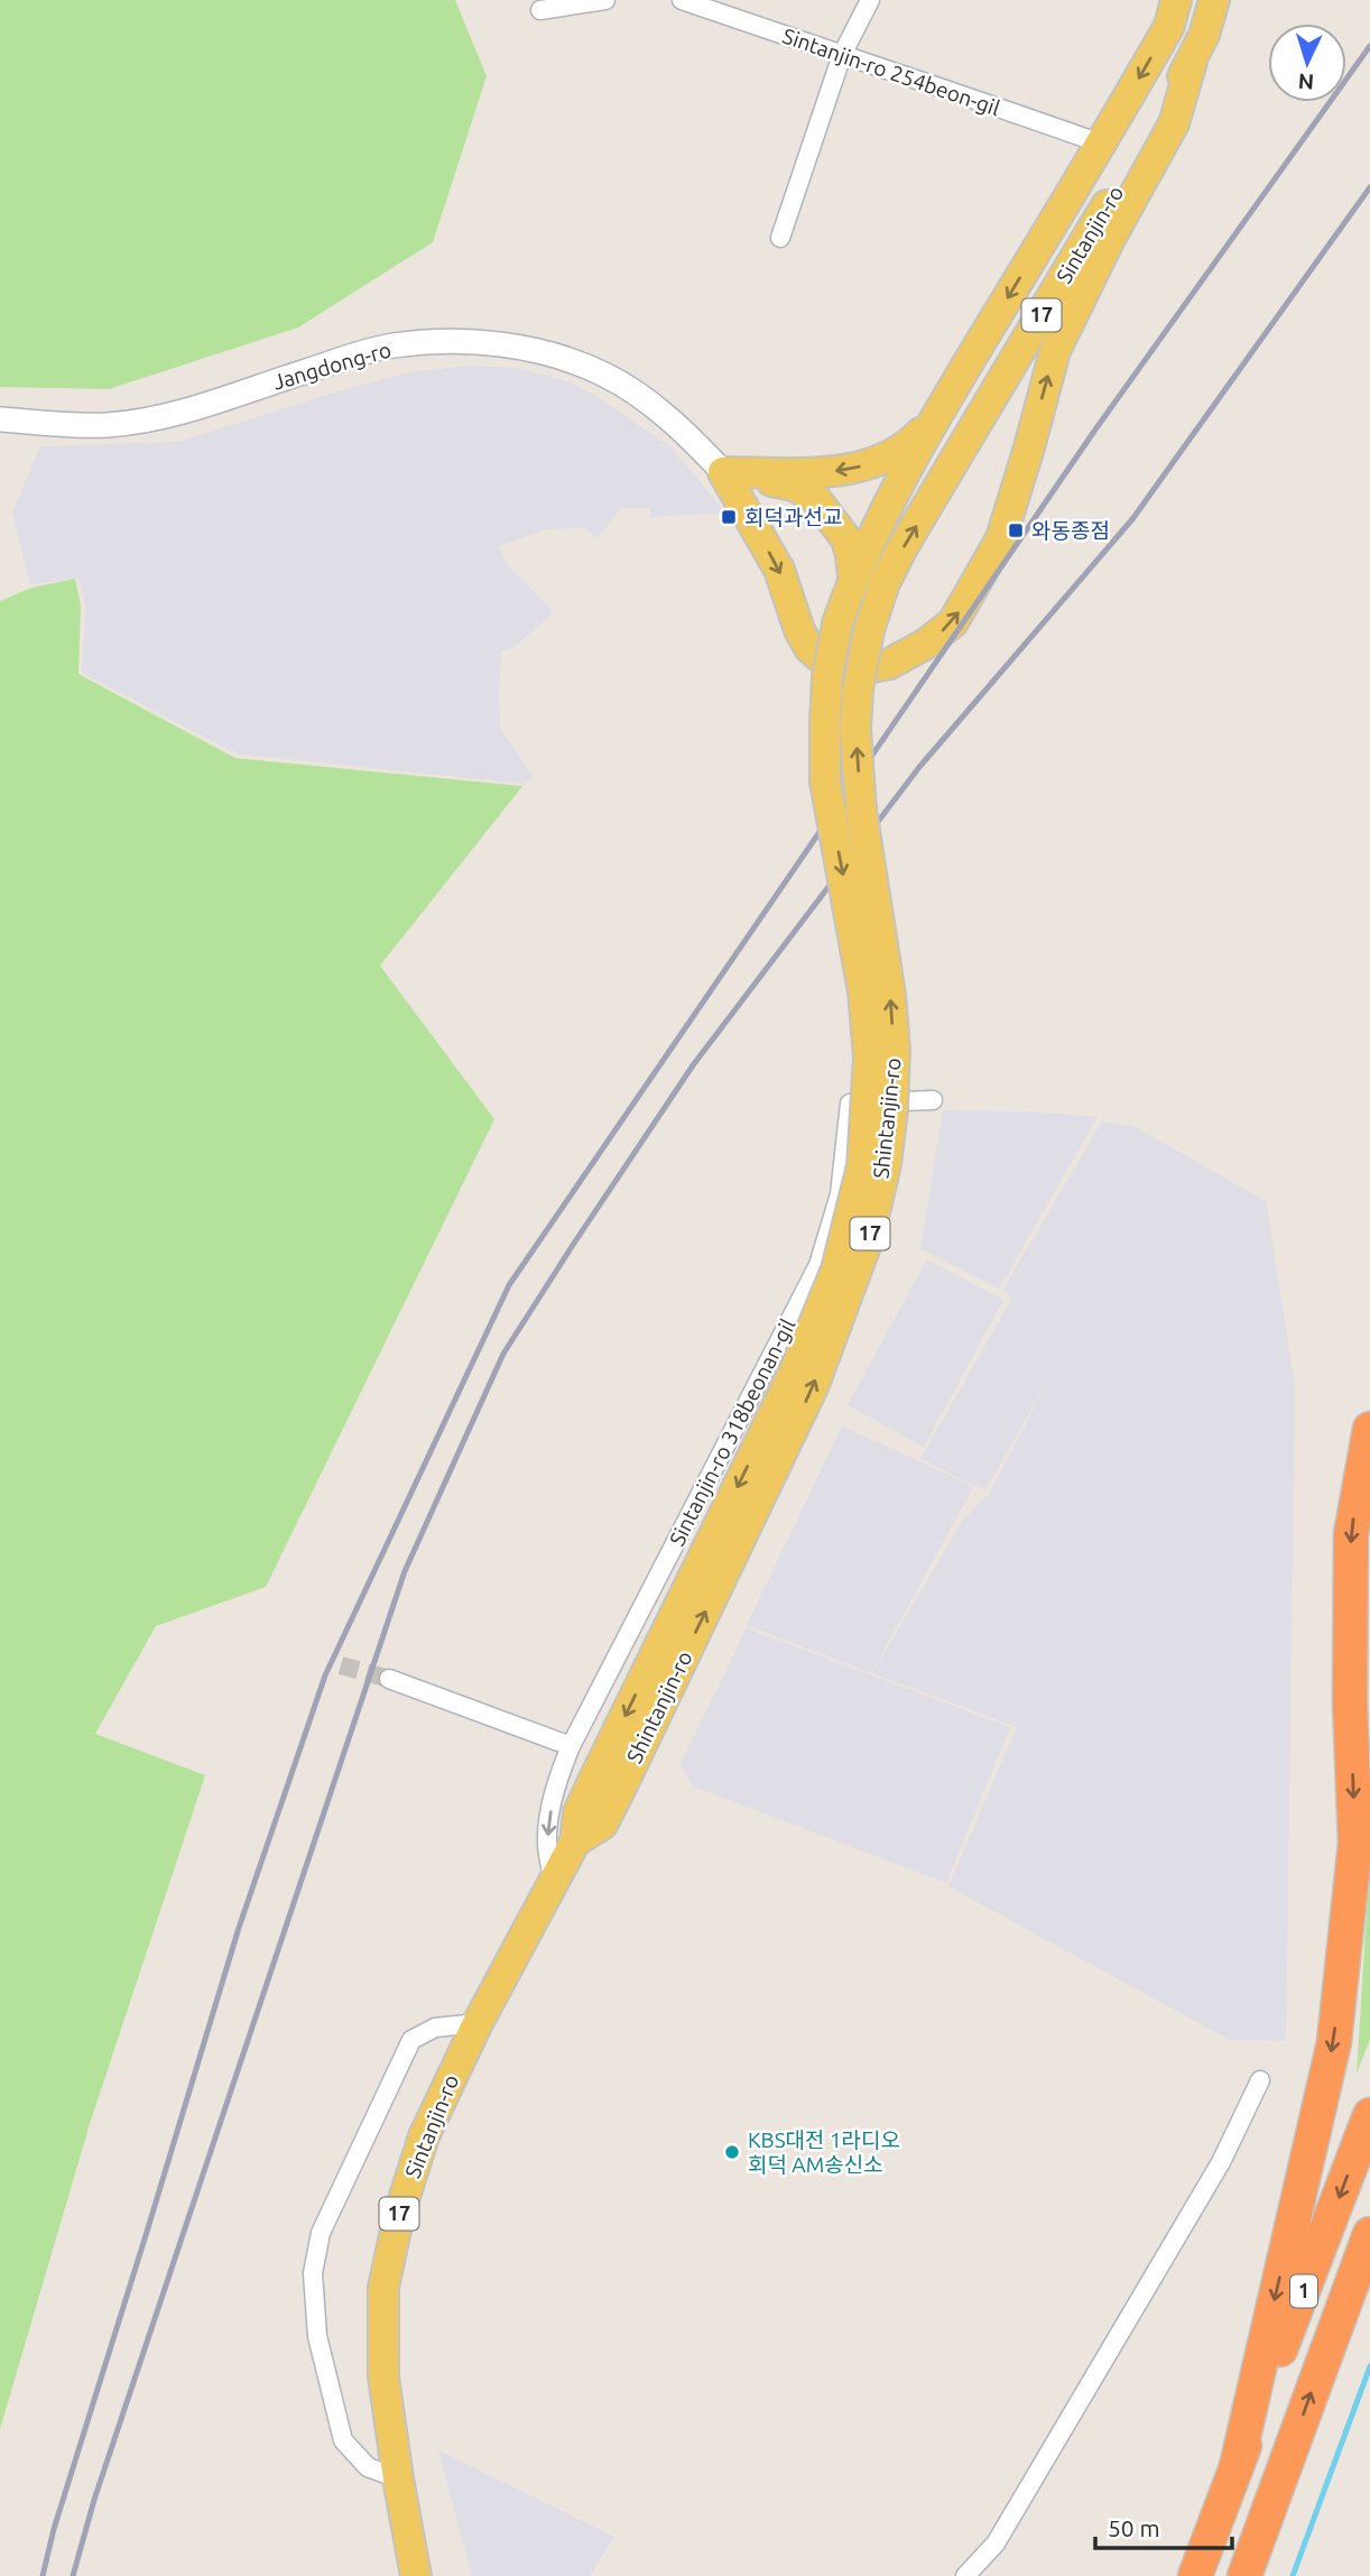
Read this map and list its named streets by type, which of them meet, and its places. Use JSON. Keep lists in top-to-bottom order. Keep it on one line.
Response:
{"streets":{"highway":["1"],"main road":["Sintanjin-ro","17","Shintanjin-ro"],"street":["Sintanjin-ro 254beon-gil","Jangdong-ro","Sintanjin-ro 318beonan-gil"]},"crossings":[["Sintanjin-ro 254beon-gil","Sintanjin-ro"],["Sintanjin-ro","Shintanjin-ro"],["Sintanjin-ro","Sintanjin-ro 318beonan-gil"]],"places":{"transit":["회덕과선교","와동종점"],"other":["KBS대전 1라디오 회덕 AM송신소"]},"scale_bar":"50 m","north":"bottom"}
